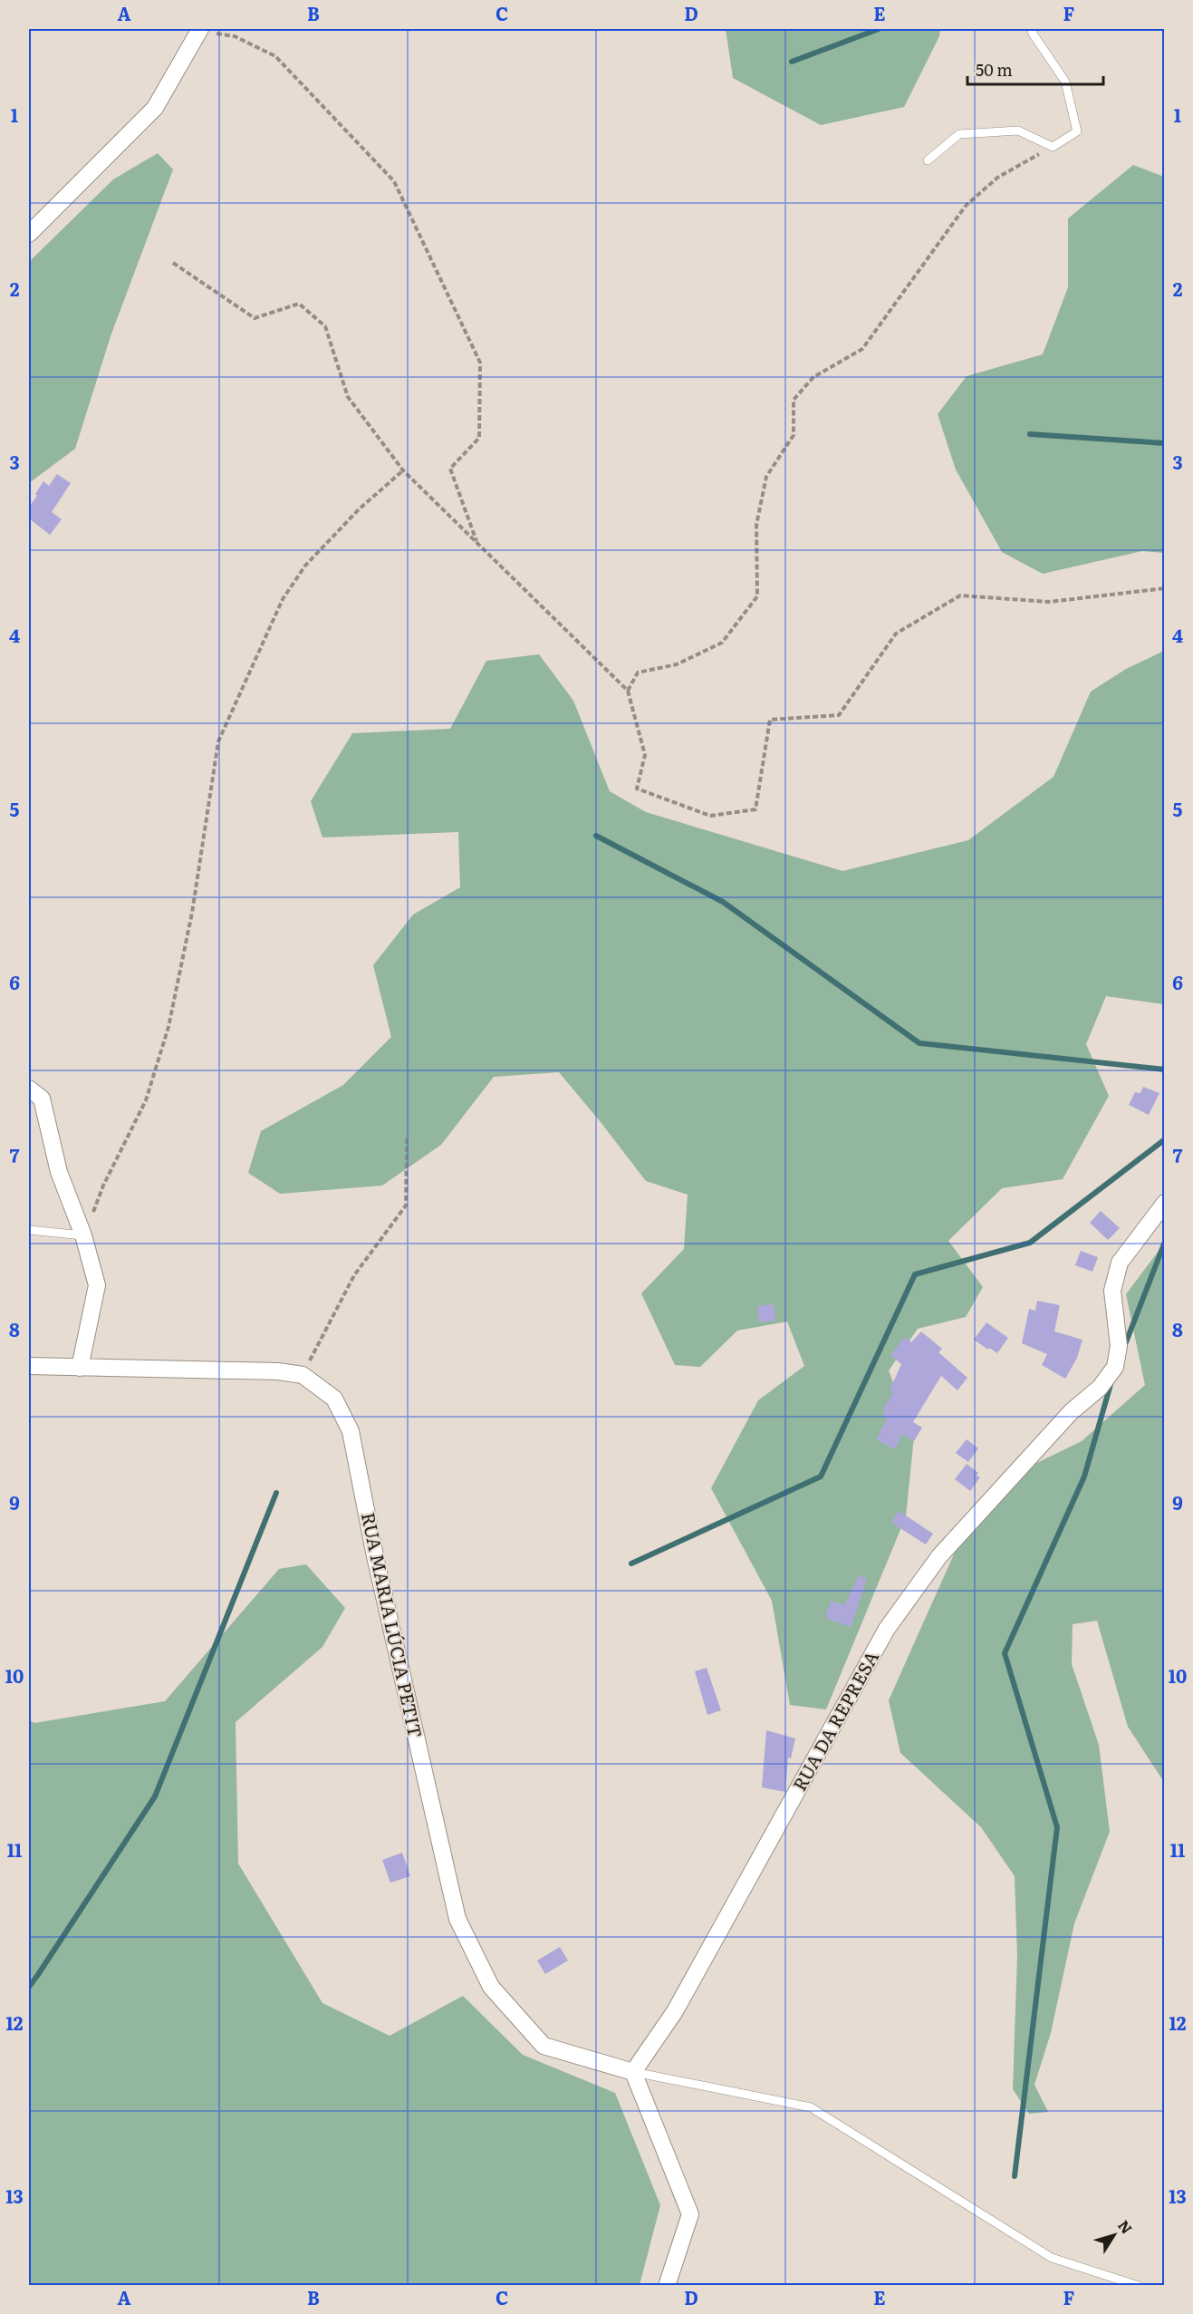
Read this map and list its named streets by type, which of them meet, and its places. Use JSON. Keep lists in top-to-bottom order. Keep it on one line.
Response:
{"streets":{"street":["RUA MARIA LÚCIA PETIT","RUA DA REPRESA"]},"crossings":[["RUA MARIA LÚCIA PETIT","RUA DA REPRESA"]],"scale_bar":"50 m","north":"top right","grid":{"columns":["A","B","C","D","E","F"],"rows":["1","2","3","4","5","6","7","8","9","10","11","12","13"]}}
